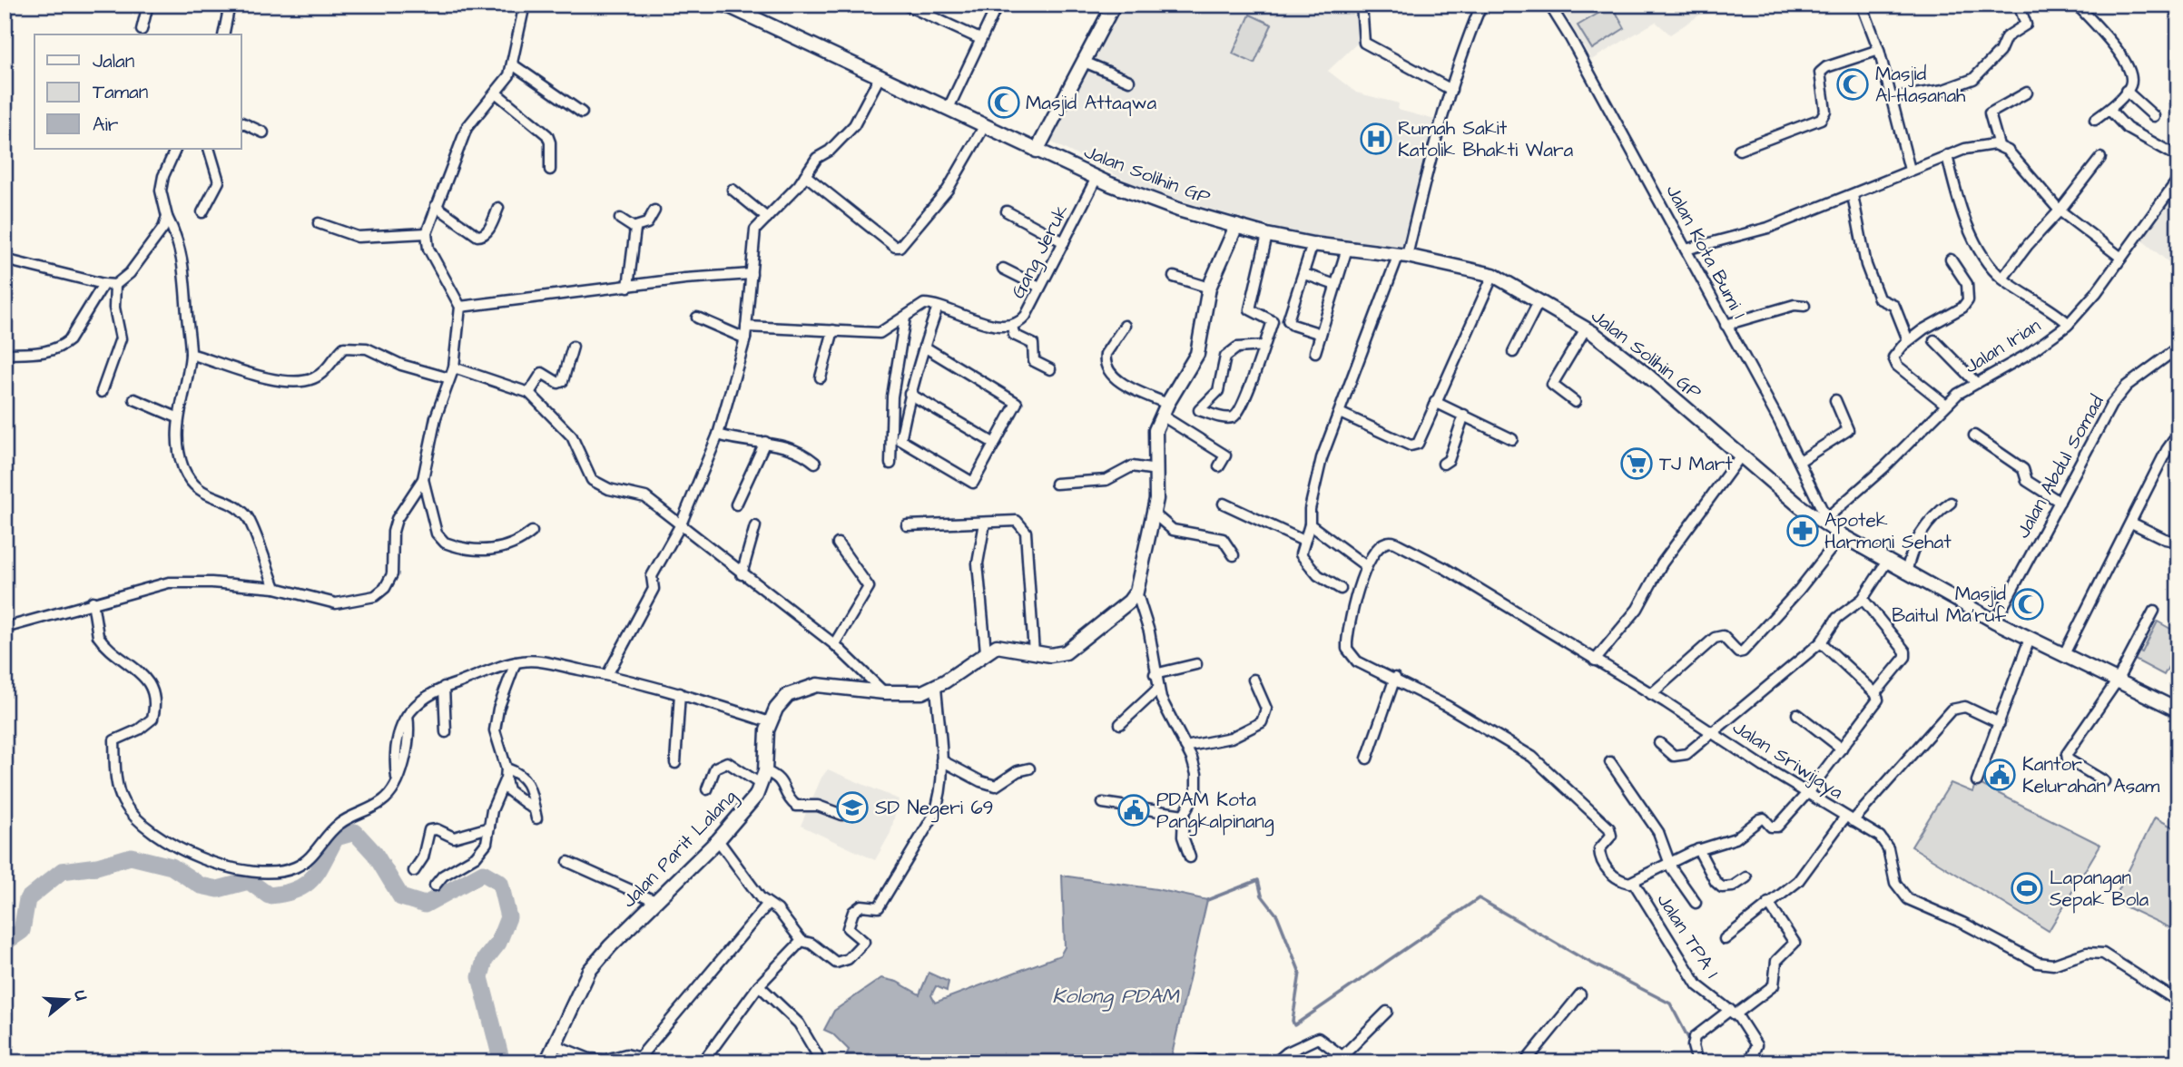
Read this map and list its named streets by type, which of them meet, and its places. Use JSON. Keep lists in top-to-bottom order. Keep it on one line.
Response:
{"streets":{"main road":["Jalan Solihin GP","Jalan Parit Lalang"],"street":["Gang Jeruk","Jalan Kota Bumi 1","Jalan Irian","Jalan Abdul Somad","Jalan Sriwijaya","Jalan TPA 1"]},"crossings":[["Jalan Solihin GP","Gang Jeruk"],["Jalan Solihin GP","Jalan Kota Bumi 1"],["Jalan Solihin GP","Jalan Irian"],["Jalan Solihin GP","Jalan Abdul Somad"],["Jalan Kota Bumi 1","Jalan Irian"]],"water":["Kolong PDAM"],"places":{"mosque":["Masjid Al-Hasanah","Masjid Attaqwa","Masjid Baitul Ma'ruf"],"hospital":["Rumah Sakit Katolik Bhakti Wara"],"supermarket":["TJ Mart"],"pharmacy":["Apotek Harmoni Sehat"],"public building":["Kantor Kelurahan Asam","PDAM Kota Pangkalpinang"],"school or university":["SD Negeri 69"],"sports":["Lapangan Sepak Bola"]},"legend":["Jalan","Taman","Air"],"north":"right"}
